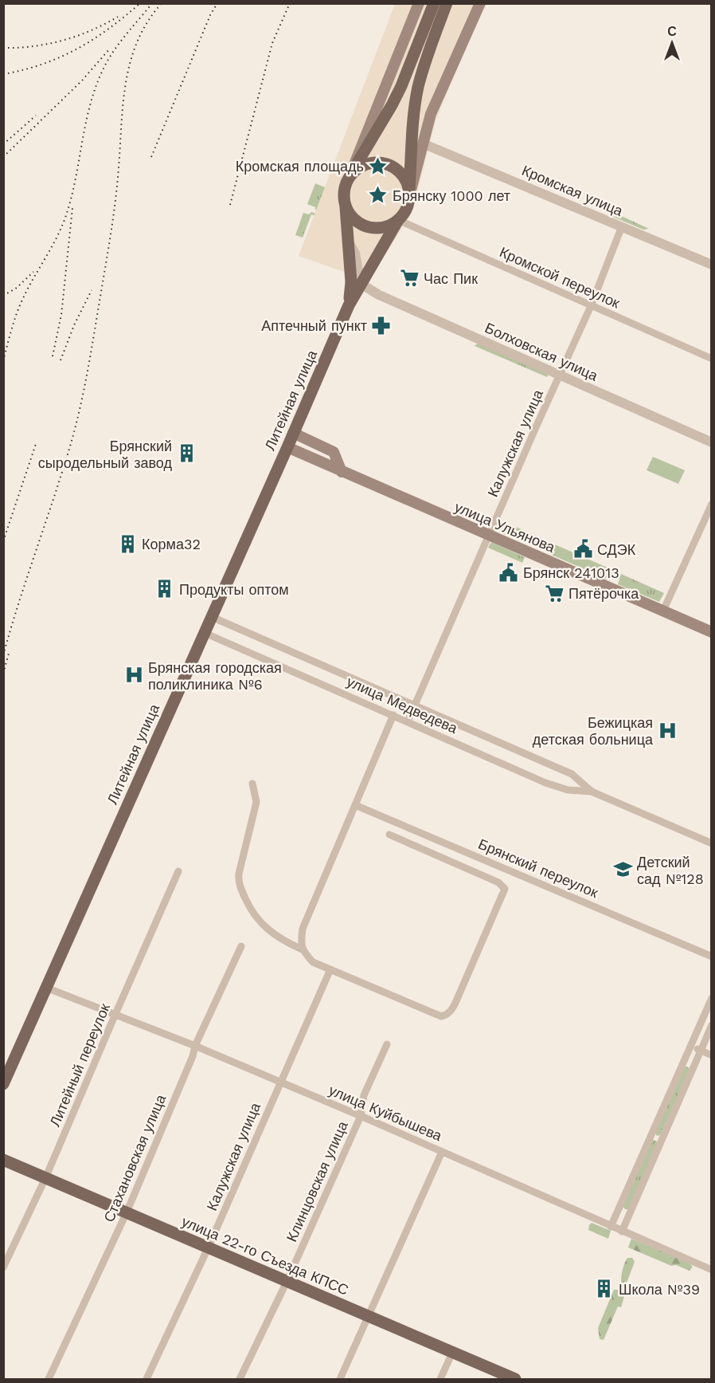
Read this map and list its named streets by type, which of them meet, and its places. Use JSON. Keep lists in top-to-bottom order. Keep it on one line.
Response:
{"streets":{"main road":["Литейная улица","улица Ульянова","улица 22-го Съезда КПСС"],"street":["Кромская улица","Кромской переулок","Болховская улица","Калужская улица","улица Медведева","Брянский переулок","Литейный переулок","улица Куйбышева","Стахановская улица","Клинцовская улица"]},"crossings":[["Кромская улица","Калужская улица"],["Кромской переулок","Литейная улица"],["Кромской переулок","Калужская улица"],["Болховская улица","Литейная улица"],["Болховская улица","Калужская улица"],["Литейная улица","улица Ульянова"],["Литейная улица","улица Медведева"],["Литейная улица","улица Куйбышева"],["Калужская улица","улица Ульянова"],["Калужская улица","улица Медведева"],["Калужская улица","улица Куйбышева"],["Калужская улица","улица 22-го Съезда КПСС"],["Литейный переулок","улица Куйбышева"],["Литейный переулок","улица 22-го Съезда КПСС"],["улица Куйбышева","Стахановская улица"],["улица Куйбышева","Клинцовская улица"],["Стахановская улица","улица 22-го Съезда КПСС"],["Клинцовская улица","улица 22-го Съезда КПСС"]],"places":{"place":["Кромская площадь","Брянску 1000 лет"],"supermarket":["Час Пик","Пятёрочка"],"pharmacy":["Аптечный пункт"],"building":["Брянский сыродельный завод","Корма32","Продукты оптом","Школа №39"],"public building":["СДЭК","Брянск 241013"],"hospital":["Брянская городская поликлиника №6","Бежицкая детская больница"],"school or university":["Детский сад №128"]},"north":"top"}
